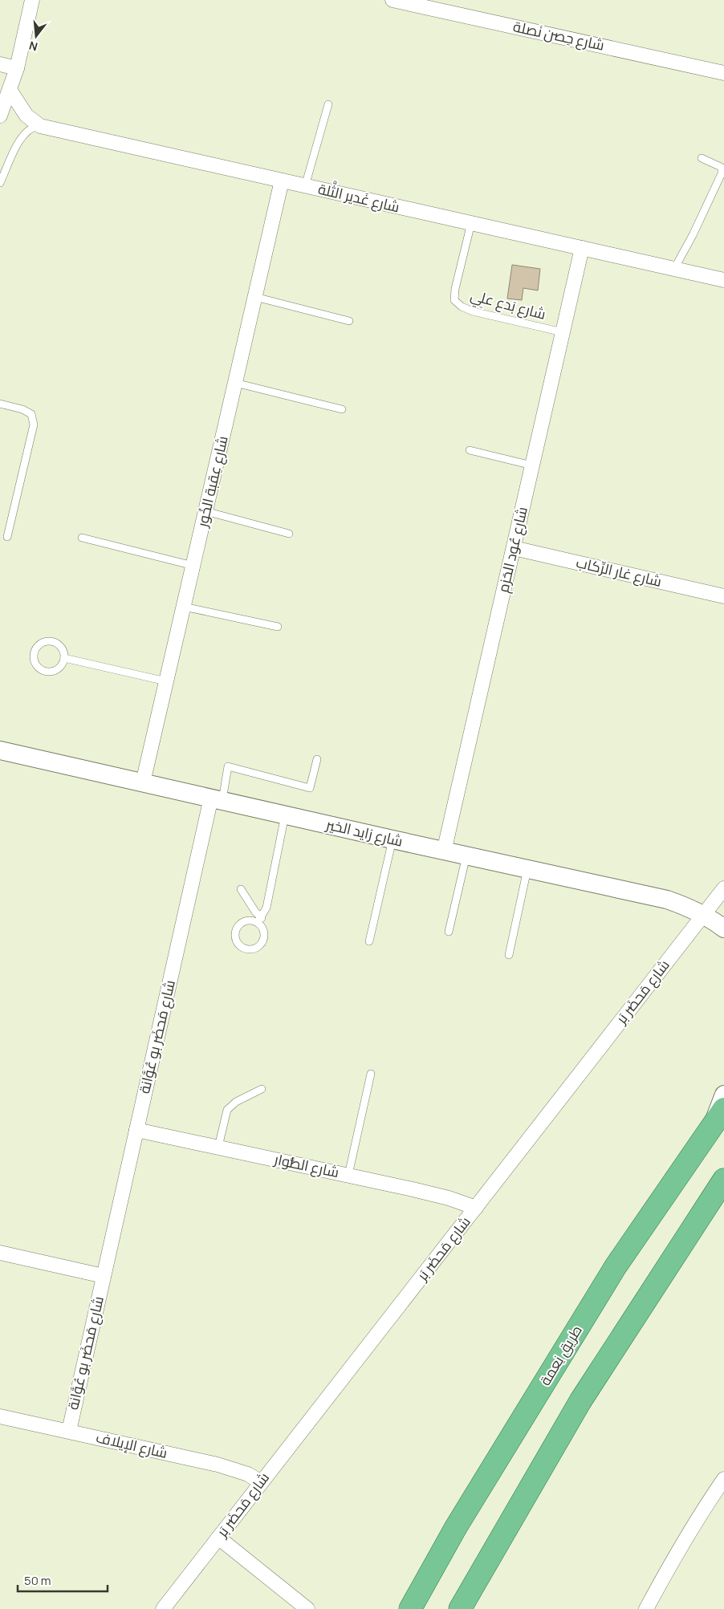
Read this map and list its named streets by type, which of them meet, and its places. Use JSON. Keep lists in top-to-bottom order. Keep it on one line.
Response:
{"streets":{"main road":["طريق نِعمة"],"street":["شارع حِصن نَصلة","شارع غَدير الثَّلة","شارع عِقبة الخُور","شارع عُود الحَزم","شارع غار الرِّكاب","شارع زايد الخير","شارع مَحضَر بَر","شارع مَحضَر بو عُوَّانة","شارع الطُّوار","شارع الإيلاف"],"lane":["شارع بَدع علِي"]},"crossings":[["شارع غَدير الثَّلة","شارع بَدع علِي"],["شارع غَدير الثَّلة","شارع عِقبة الخُور"],["شارع غَدير الثَّلة","شارع عُود الحَزم"],["شارع بَدع علِي","شارع عُود الحَزم"],["شارع عِقبة الخُور","شارع زايد الخير"],["شارع عُود الحَزم","شارع غار الرِّكاب"],["شارع عُود الحَزم","شارع زايد الخير"],["شارع زايد الخير","شارع مَحضَر بَر"],["شارع زايد الخير","شارع مَحضَر بو عُوَّانة"],["شارع مَحضَر بَر","شارع الطُّوار"],["شارع مَحضَر بَر","شارع الإيلاف"],["شارع مَحضَر بو عُوَّانة","شارع الطُّوار"],["شارع مَحضَر بو عُوَّانة","شارع الإيلاف"]],"scale_bar":"50 m","north":"bottom"}
